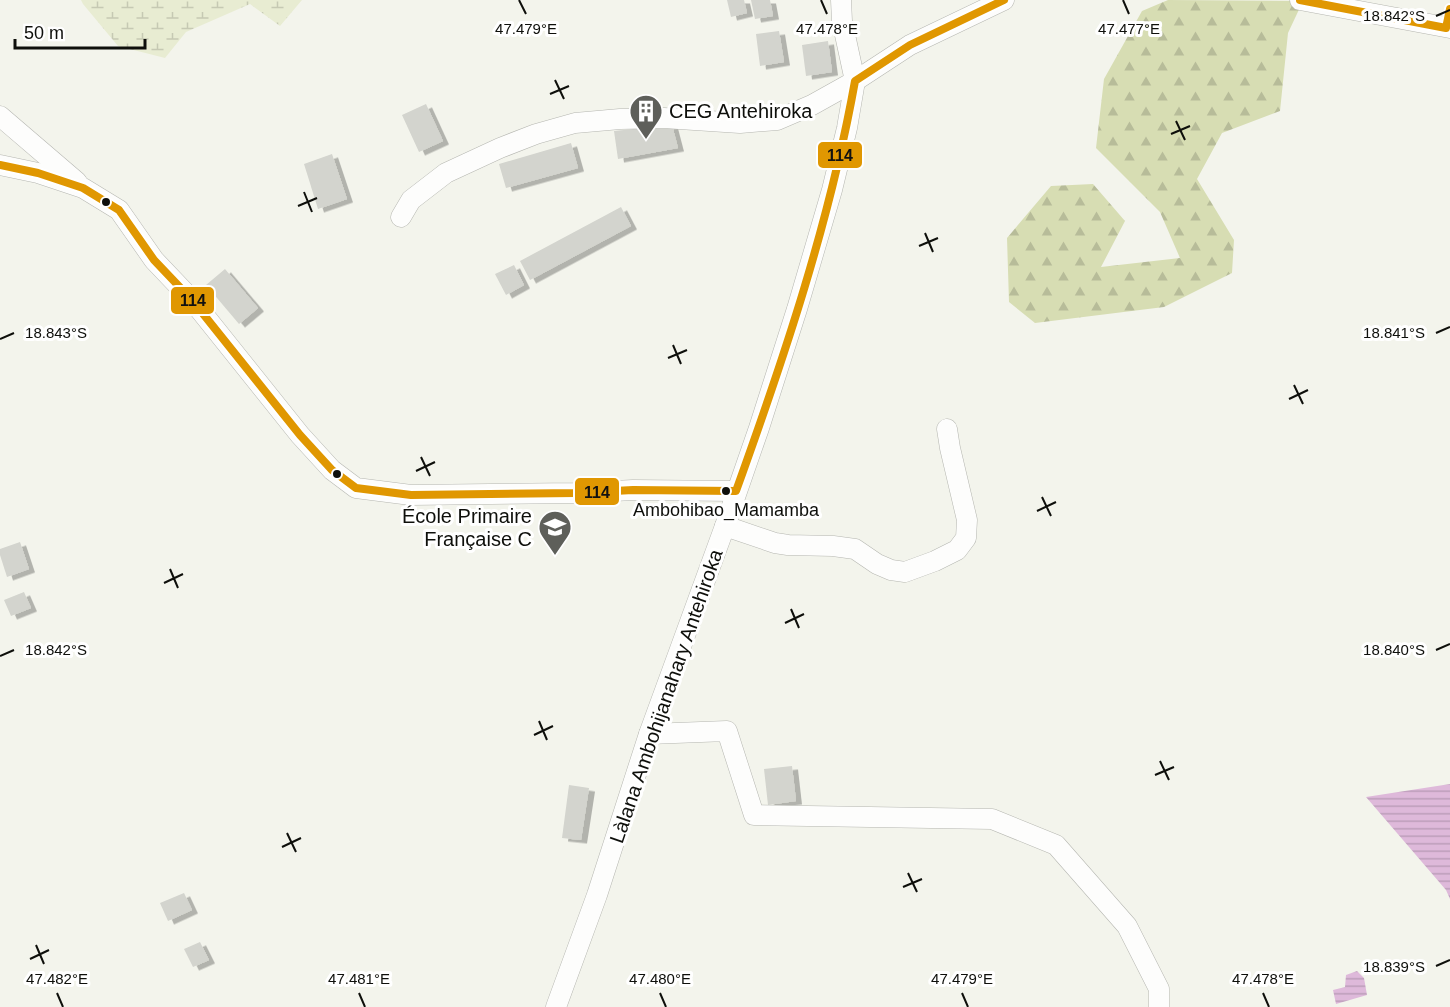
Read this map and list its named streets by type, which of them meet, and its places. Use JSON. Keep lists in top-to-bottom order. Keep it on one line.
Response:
{"streets":{"street":["Làlana Ambohijanahary Antehiroka"]},"places":{"building":["CEG Antehiroka"],"other":["Ambohibao_Mamamba"],"school or university":["École Primaire Française C"]},"lines":["transit line 114"],"scale_bar":"50 m","coordinates":["18.842°S","47.479°E","47.478°E","47.477°E","18.843°S","18.841°S","18.840°S","18.839°S","47.482°E","47.481°E","47.480°E"]}
